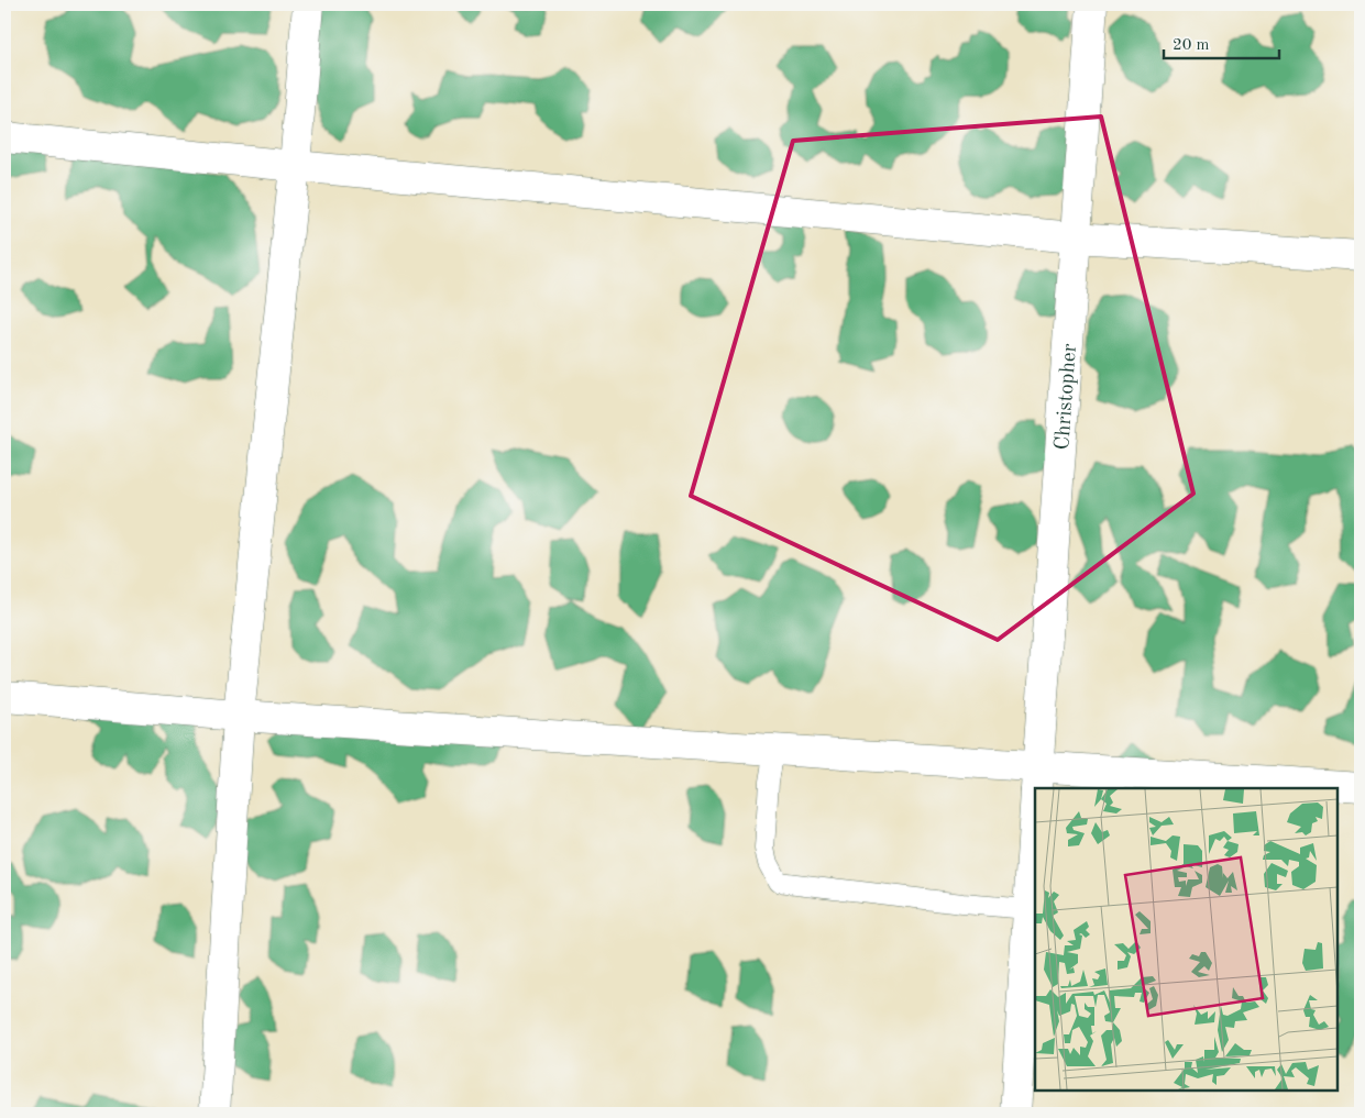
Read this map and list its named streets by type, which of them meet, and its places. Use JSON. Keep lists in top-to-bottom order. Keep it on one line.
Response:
{"streets":{"street":["Christopher"]},"scale_bar":"20 m"}
